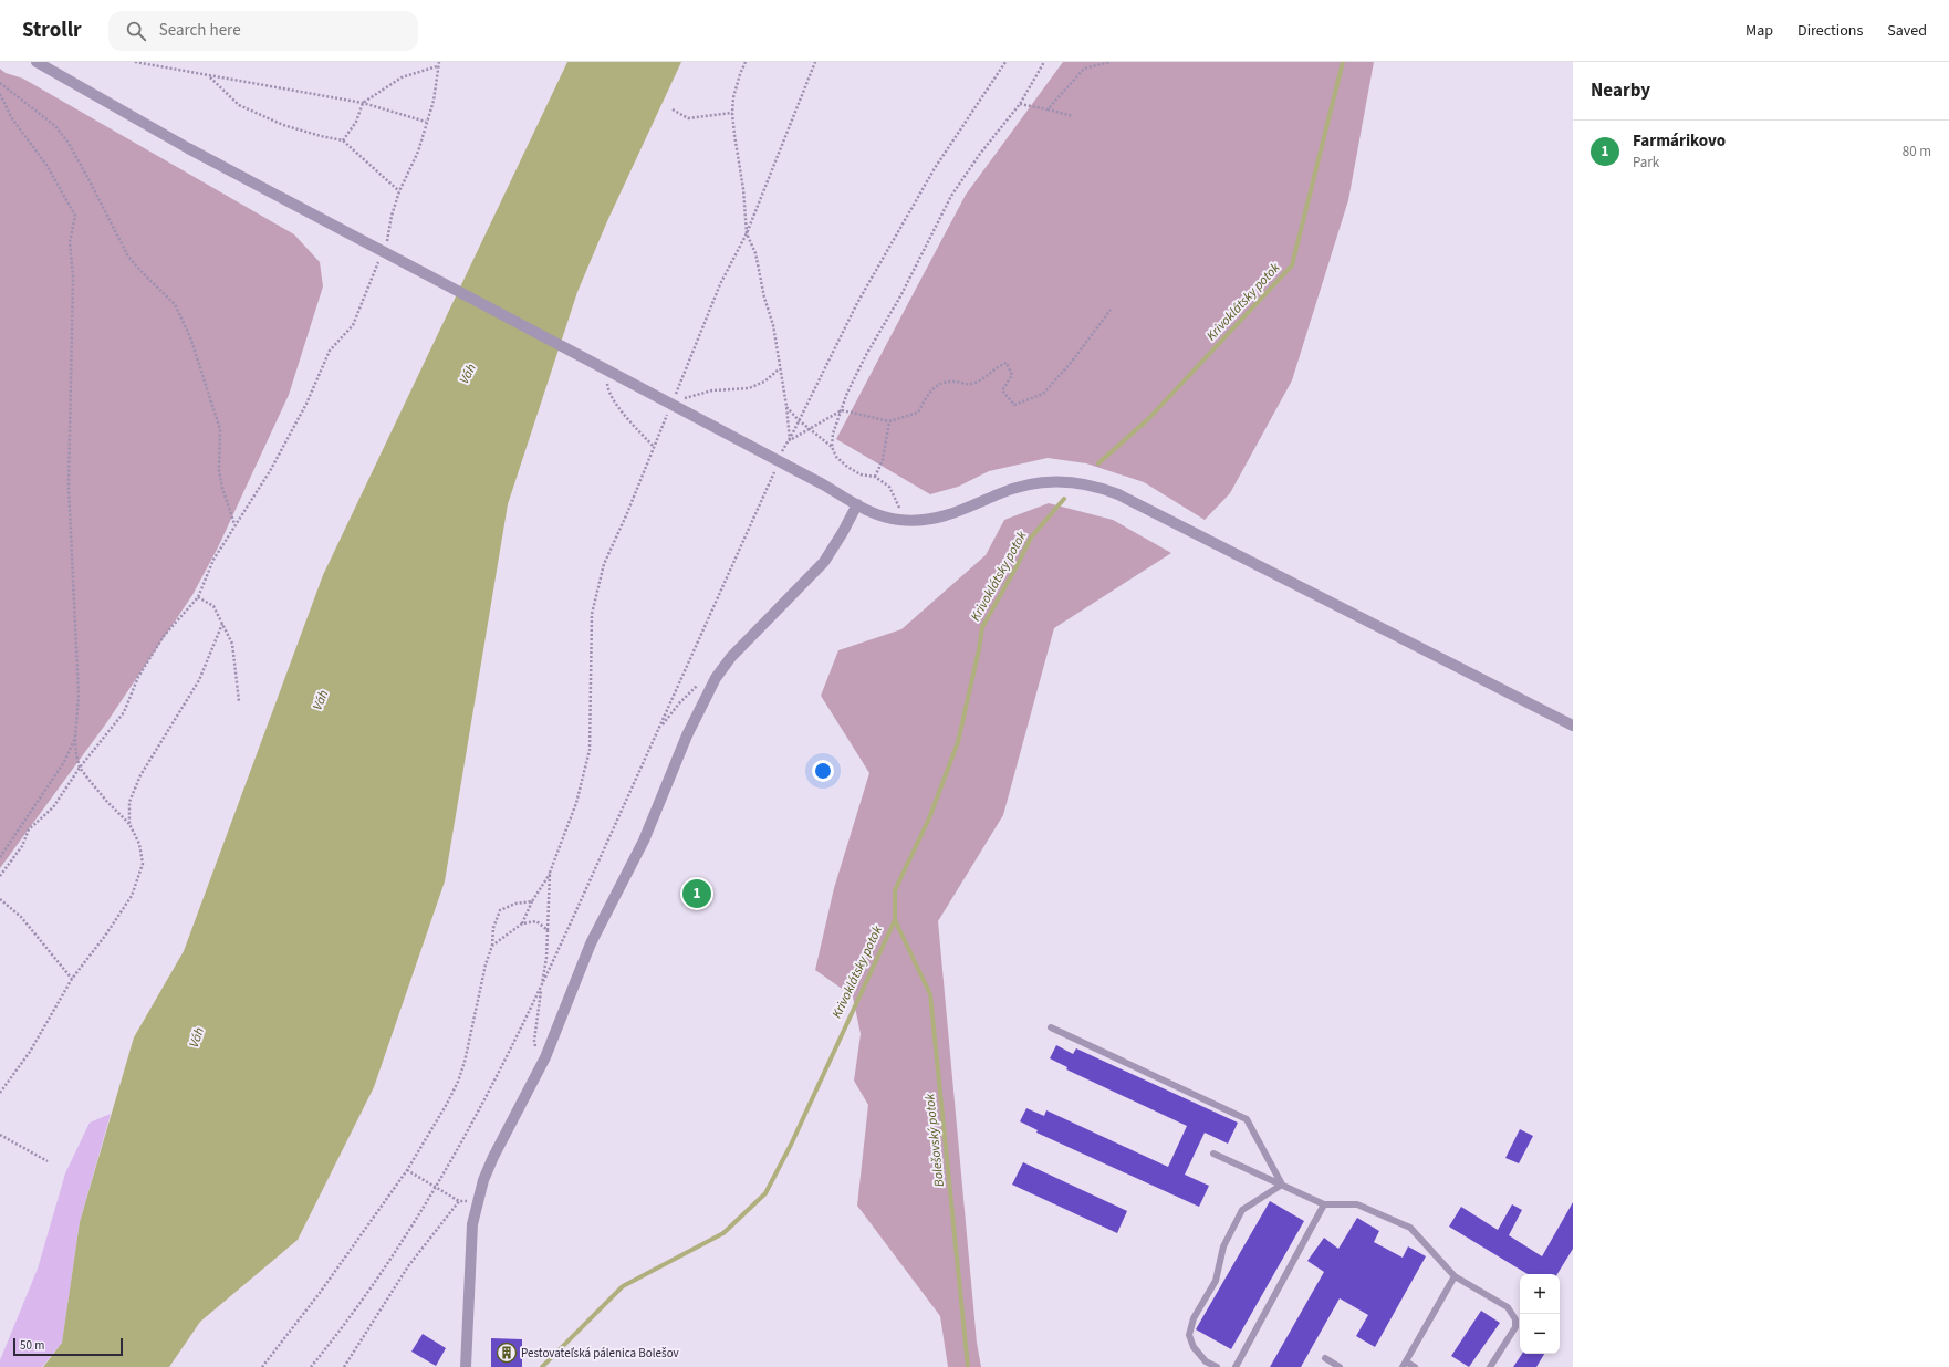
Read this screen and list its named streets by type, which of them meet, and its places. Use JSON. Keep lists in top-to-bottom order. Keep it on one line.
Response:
{"water":["Krivoklátsky potok","Váh","Bolešovský potok"],"places":{"building":["Pestovateľská pálenica Bolešov"]},"scale_bar":"50 m","page":{"header":"Strollr","search":"Search here","nav":["Map","Directions","Saved"],"heading":"Nearby","list":[{"mark":"1","name":"Farmárikovo","note":"Park","value":"80 m"}],"pins":"1","map_buttons":["+","−"],"scale":"50 m"}}
